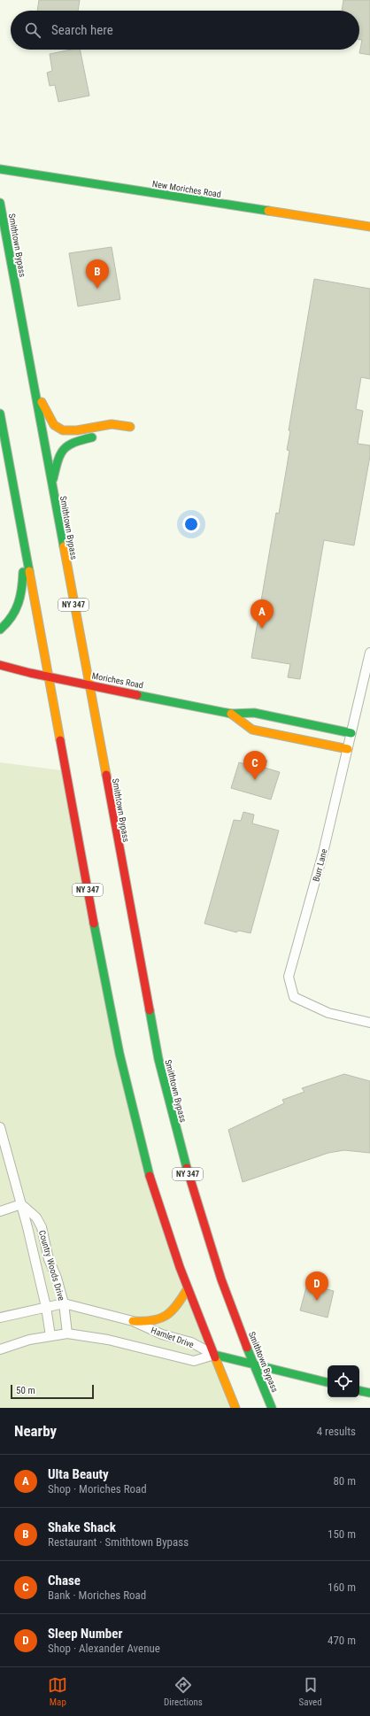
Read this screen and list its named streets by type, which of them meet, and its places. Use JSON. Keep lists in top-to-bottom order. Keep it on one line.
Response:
{"streets":{"main road":["New Moriches Road","Smithtown Bypass","NY 347","Moriches Road"],"street":["Burr Lane","Country Woods Drive","Hamlet Drive"]},"crossings":[["Smithtown Bypass","Moriches Road"],["NY 347","Moriches Road"],["NY 347","Hamlet Drive"],["Moriches Road","Burr Lane"],["Country Woods Drive","Hamlet Drive"]],"scale_bar":"50 m","page":{"search":"Search here","pins":["B","A","C","D"],"scale":"50 m","heading":["Nearby","4 results"],"list":[{"mark":"A","name":"Ulta Beauty","note":"Shop · Moriches Road","value":"80 m"},{"mark":"B","name":"Shake Shack","note":"Restaurant · Smithtown Bypass","value":"150 m"},{"mark":"C","name":"Chase","note":"Bank · Moriches Road","value":"160 m"},{"mark":"D","name":"Sleep Number","note":"Shop · Alexander Avenue","value":"470 m"}],"nav":["Map","Directions","Saved"]}}
